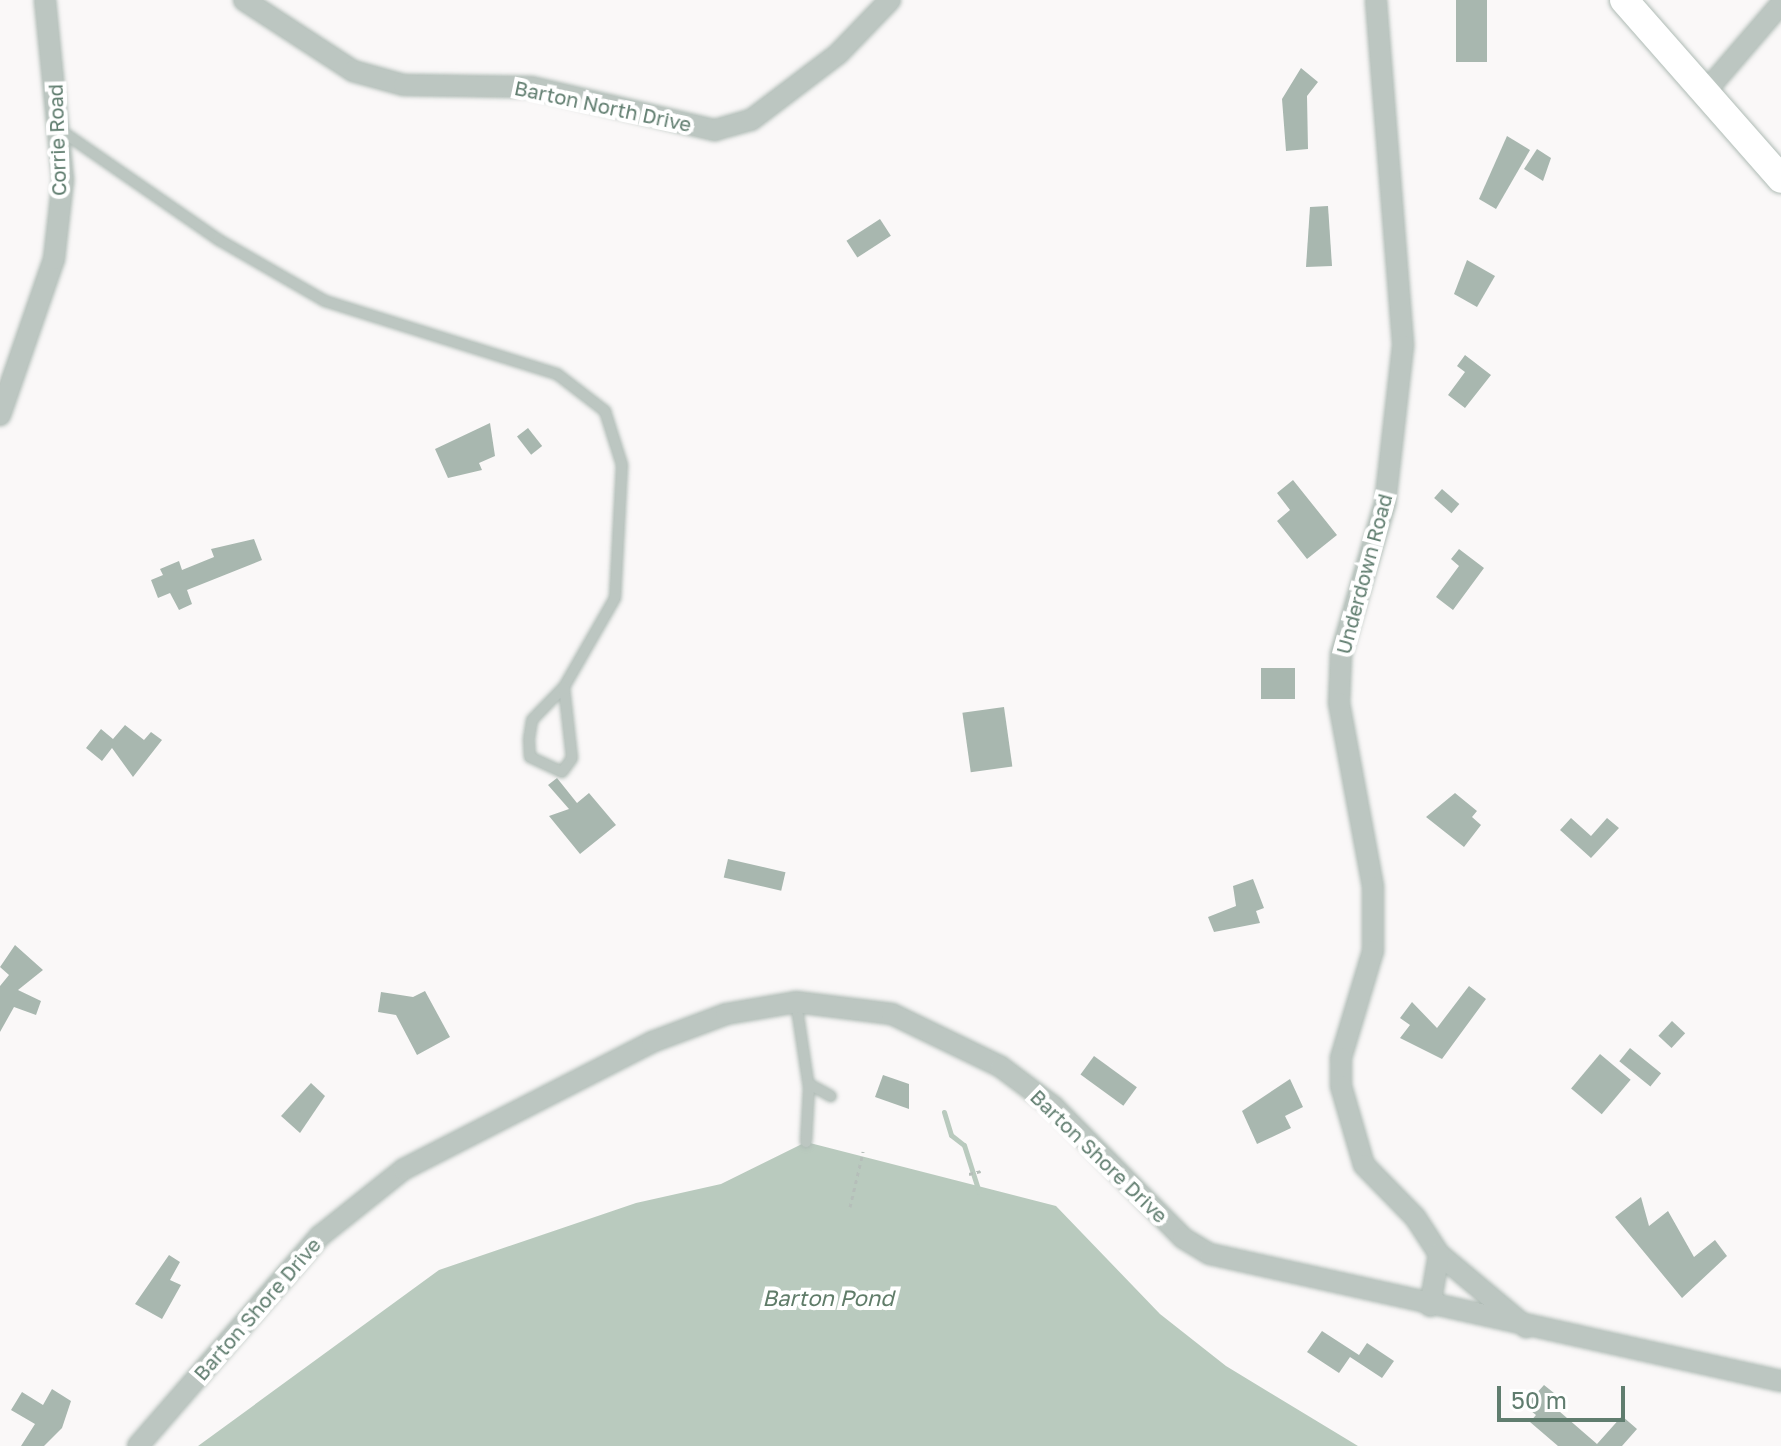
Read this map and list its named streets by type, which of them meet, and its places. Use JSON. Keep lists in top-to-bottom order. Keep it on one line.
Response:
{"streets":{"street":["Barton North Drive","Corrie Road","Underdown Road","Barton Shore Drive"]},"crossings":[["Underdown Road","Barton Shore Drive"]],"water":["Barton Pond"],"scale_bar":"50 m"}
